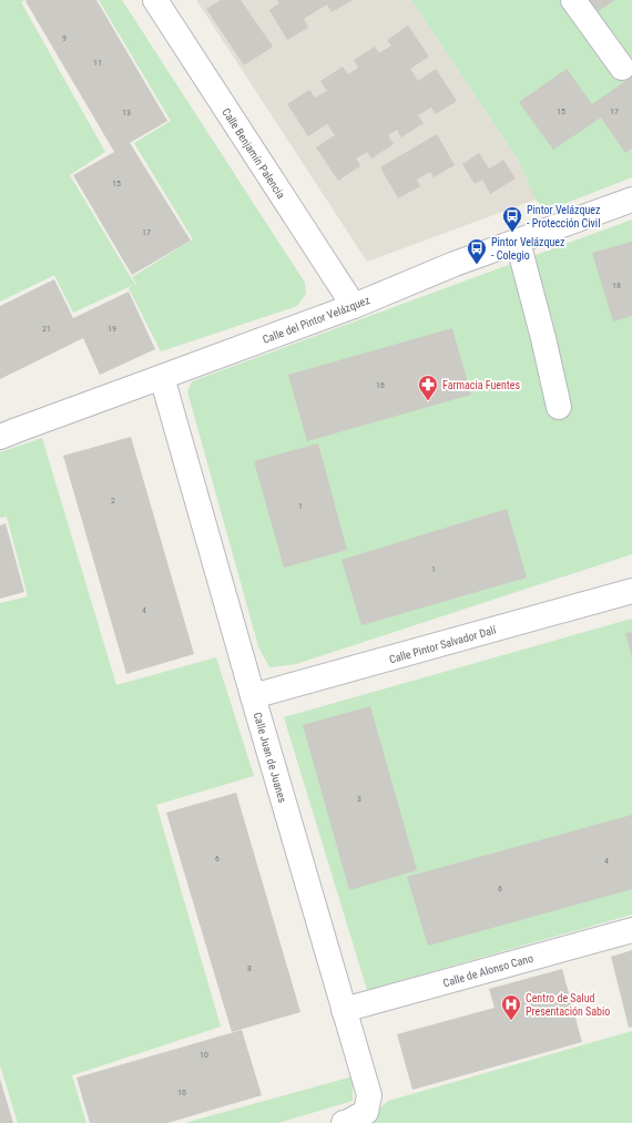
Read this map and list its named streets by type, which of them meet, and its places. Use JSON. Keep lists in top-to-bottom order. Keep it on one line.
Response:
{"streets":{"street":["Calle Benjamín Palencia","Calle del Pintor Velázquez","Calle Pintor Salvador Dalí","Calle Juan de Juanes","Calle de Alonso Cano"]},"crossings":[["Calle Benjamín Palencia","Calle del Pintor Velázquez"],["Calle del Pintor Velázquez","Calle Juan de Juanes"],["Calle Pintor Salvador Dalí","Calle Juan de Juanes"],["Calle Juan de Juanes","Calle de Alonso Cano"]],"places":{"bus stop":["Pintor Velázquez - Protección Civil","Pintor Velázquez - Colegio"],"pharmacy":["Farmacia Fuentes"],"hospital":["Centro de Salud Presentación Sabio"]},"house_numbers":["9","11","15","17","13","15","17","18","21","19","16","2","1","1","4","3","6","4","6","8","10","10"]}
